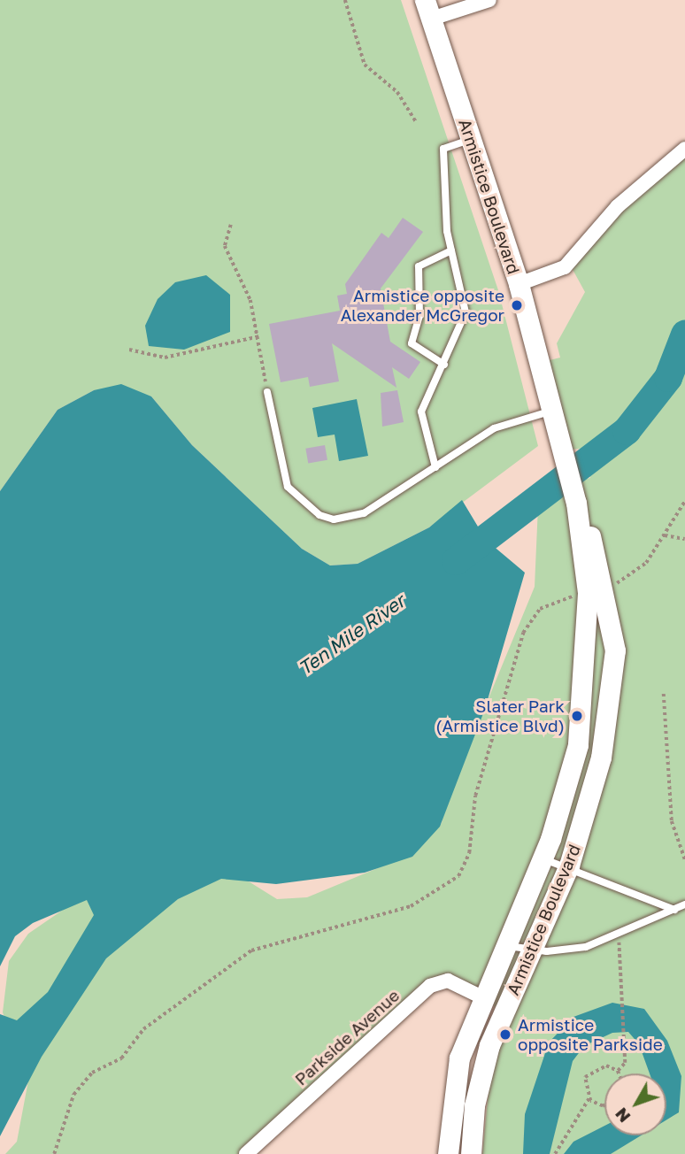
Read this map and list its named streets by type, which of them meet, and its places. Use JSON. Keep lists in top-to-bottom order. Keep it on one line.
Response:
{"streets":{"main road":["Armistice Boulevard"],"street":["Parkside Avenue"]},"crossings":[["Armistice Boulevard","Parkside Avenue"]],"water":["Ten Mile River"],"places":["Armistice opposite Alexander McGregor","Slater Park (Armistice Blvd)","Armistice opposite Parkside"],"north":"bottom left"}
